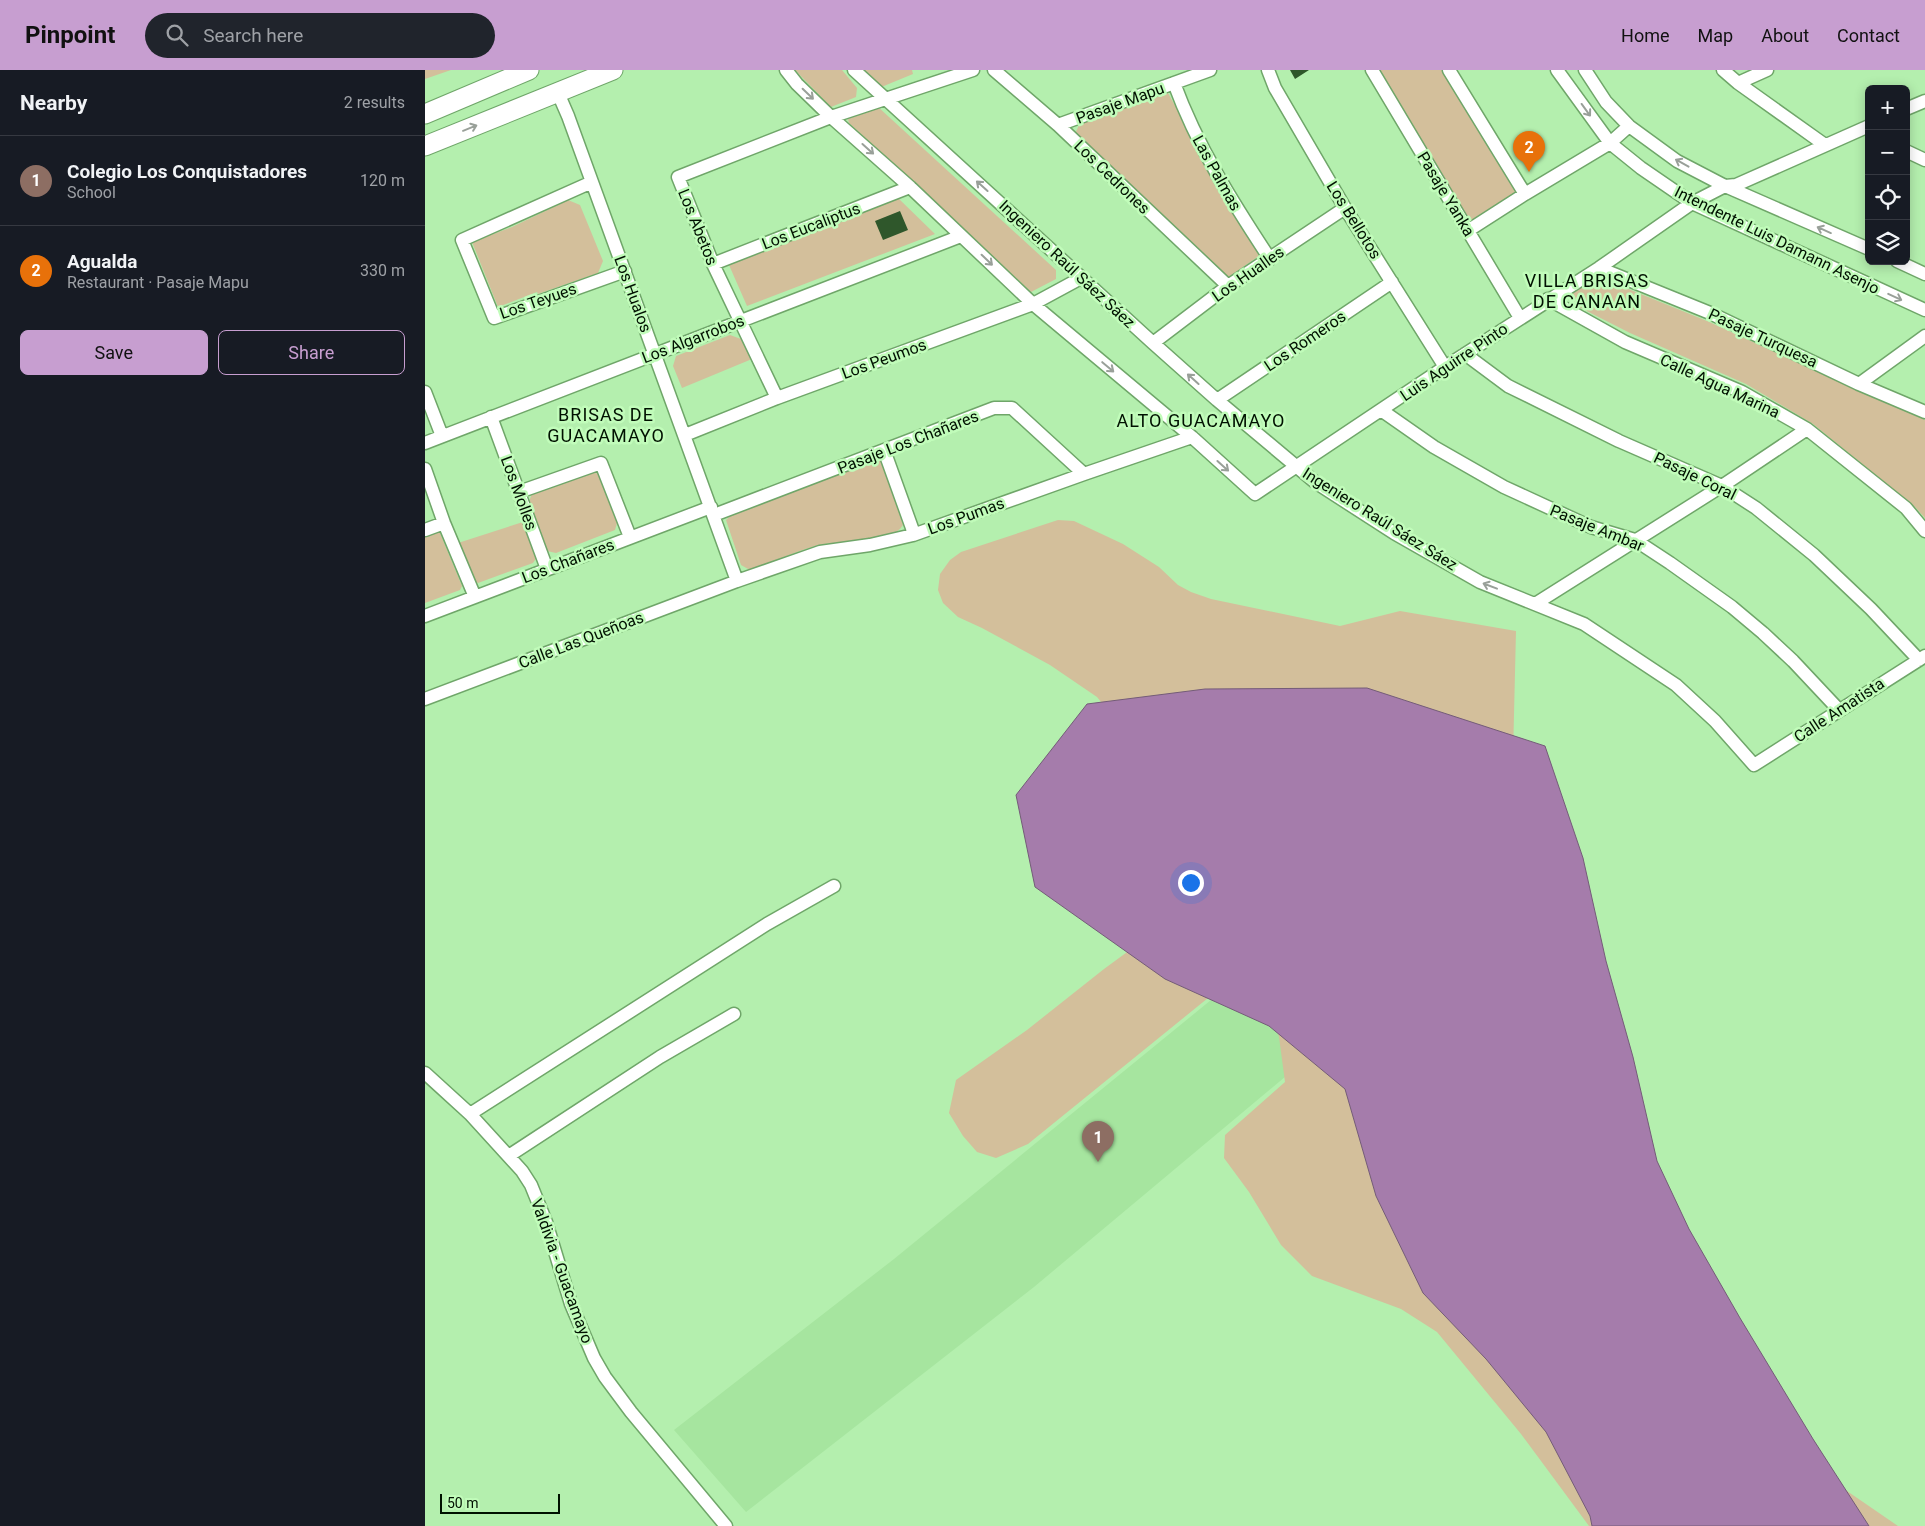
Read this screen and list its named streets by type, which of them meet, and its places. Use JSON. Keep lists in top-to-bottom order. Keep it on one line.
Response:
{"streets":{"street":["Pasaje Mapu","Las Palmas","Los Cedrones","Pasaje Yanka","Los Bellotos","Los Eucaliptus","Los Abetos","Intendente Luis Damann Asenjo","Ingeniero Raúl Sáez Sáez","Los Hualles","Los Hualos","Los Teyues","Pasaje Turquesa","Los Algarrobos","Los Romeros","Los Peumos","Luis Aguirre Pinto","Calle Agua Marina","Pasaje Los Chañares","Pasaje Coral","Los Molles","Los Pumas","Pasaje Ambar","Los Chañares","Calle Las Queñoas","Calle Amatista","Valdivia - Guacamayo"]},"crossings":[["Pasaje Mapu","Las Palmas"],["Pasaje Mapu","Los Cedrones"],["Las Palmas","Los Hualles"],["Los Cedrones","Los Hualles"],["Pasaje Yanka","Luis Aguirre Pinto"],["Los Bellotos","Los Hualles"],["Los Bellotos","Los Romeros"],["Los Bellotos","Luis Aguirre Pinto"],["Los Eucaliptus","Los Abetos"],["Los Abetos","Los Algarrobos"],["Los Abetos","Los Peumos"],["Intendente Luis Damann Asenjo","Luis Aguirre Pinto"],["Ingeniero Raúl Sáez Sáez","Los Hualles"],["Ingeniero Raúl Sáez Sáez","Los Romeros"],["Ingeniero Raúl Sáez Sáez","Los Peumos"],["Ingeniero Raúl Sáez Sáez","Luis Aguirre Pinto"],["Ingeniero Raúl Sáez Sáez","Calle Amatista"],["Los Hualos","Los Teyues"],["Los Hualos","Los Algarrobos"],["Los Hualos","Los Peumos"],["Los Hualos","Pasaje Los Chañares"],["Los Hualos","Los Pumas"],["Los Hualos","Los Chañares"],["Los Hualos","Calle Las Queñoas"],["Pasaje Turquesa","Luis Aguirre Pinto"],["Los Algarrobos","Los Molles"],["Luis Aguirre Pinto","Calle Agua Marina"],["Luis Aguirre Pinto","Pasaje Coral"],["Luis Aguirre Pinto","Los Pumas"],["Luis Aguirre Pinto","Pasaje Ambar"],["Pasaje Los Chañares","Los Pumas"],["Pasaje Los Chañares","Los Chañares"],["Pasaje Coral","Calle Amatista"],["Los Molles","Los Chañares"],["Los Pumas","Calle Las Queñoas"],["Pasaje Ambar","Calle Amatista"]],"districts":["VILLA BRISAS DE CANAAN","BRISAS DE GUACAMAYO","ALTO GUACAMAYO"],"scale_bar":"50 m","page":{"header":"Pinpoint","search":"Search here","nav":["Home","Map","About","Contact"],"heading":["Nearby","2 results"],"map_buttons":["+","−"],"pins":["2","1"],"list":[{"mark":"1","name":"Colegio Los Conquistadores","note":"School","value":"120 m"},{"mark":"2","name":"Agualda","note":"Restaurant · Pasaje Mapu","value":"330 m"}],"buttons":["Save","Share"],"scale":"50 m"}}
